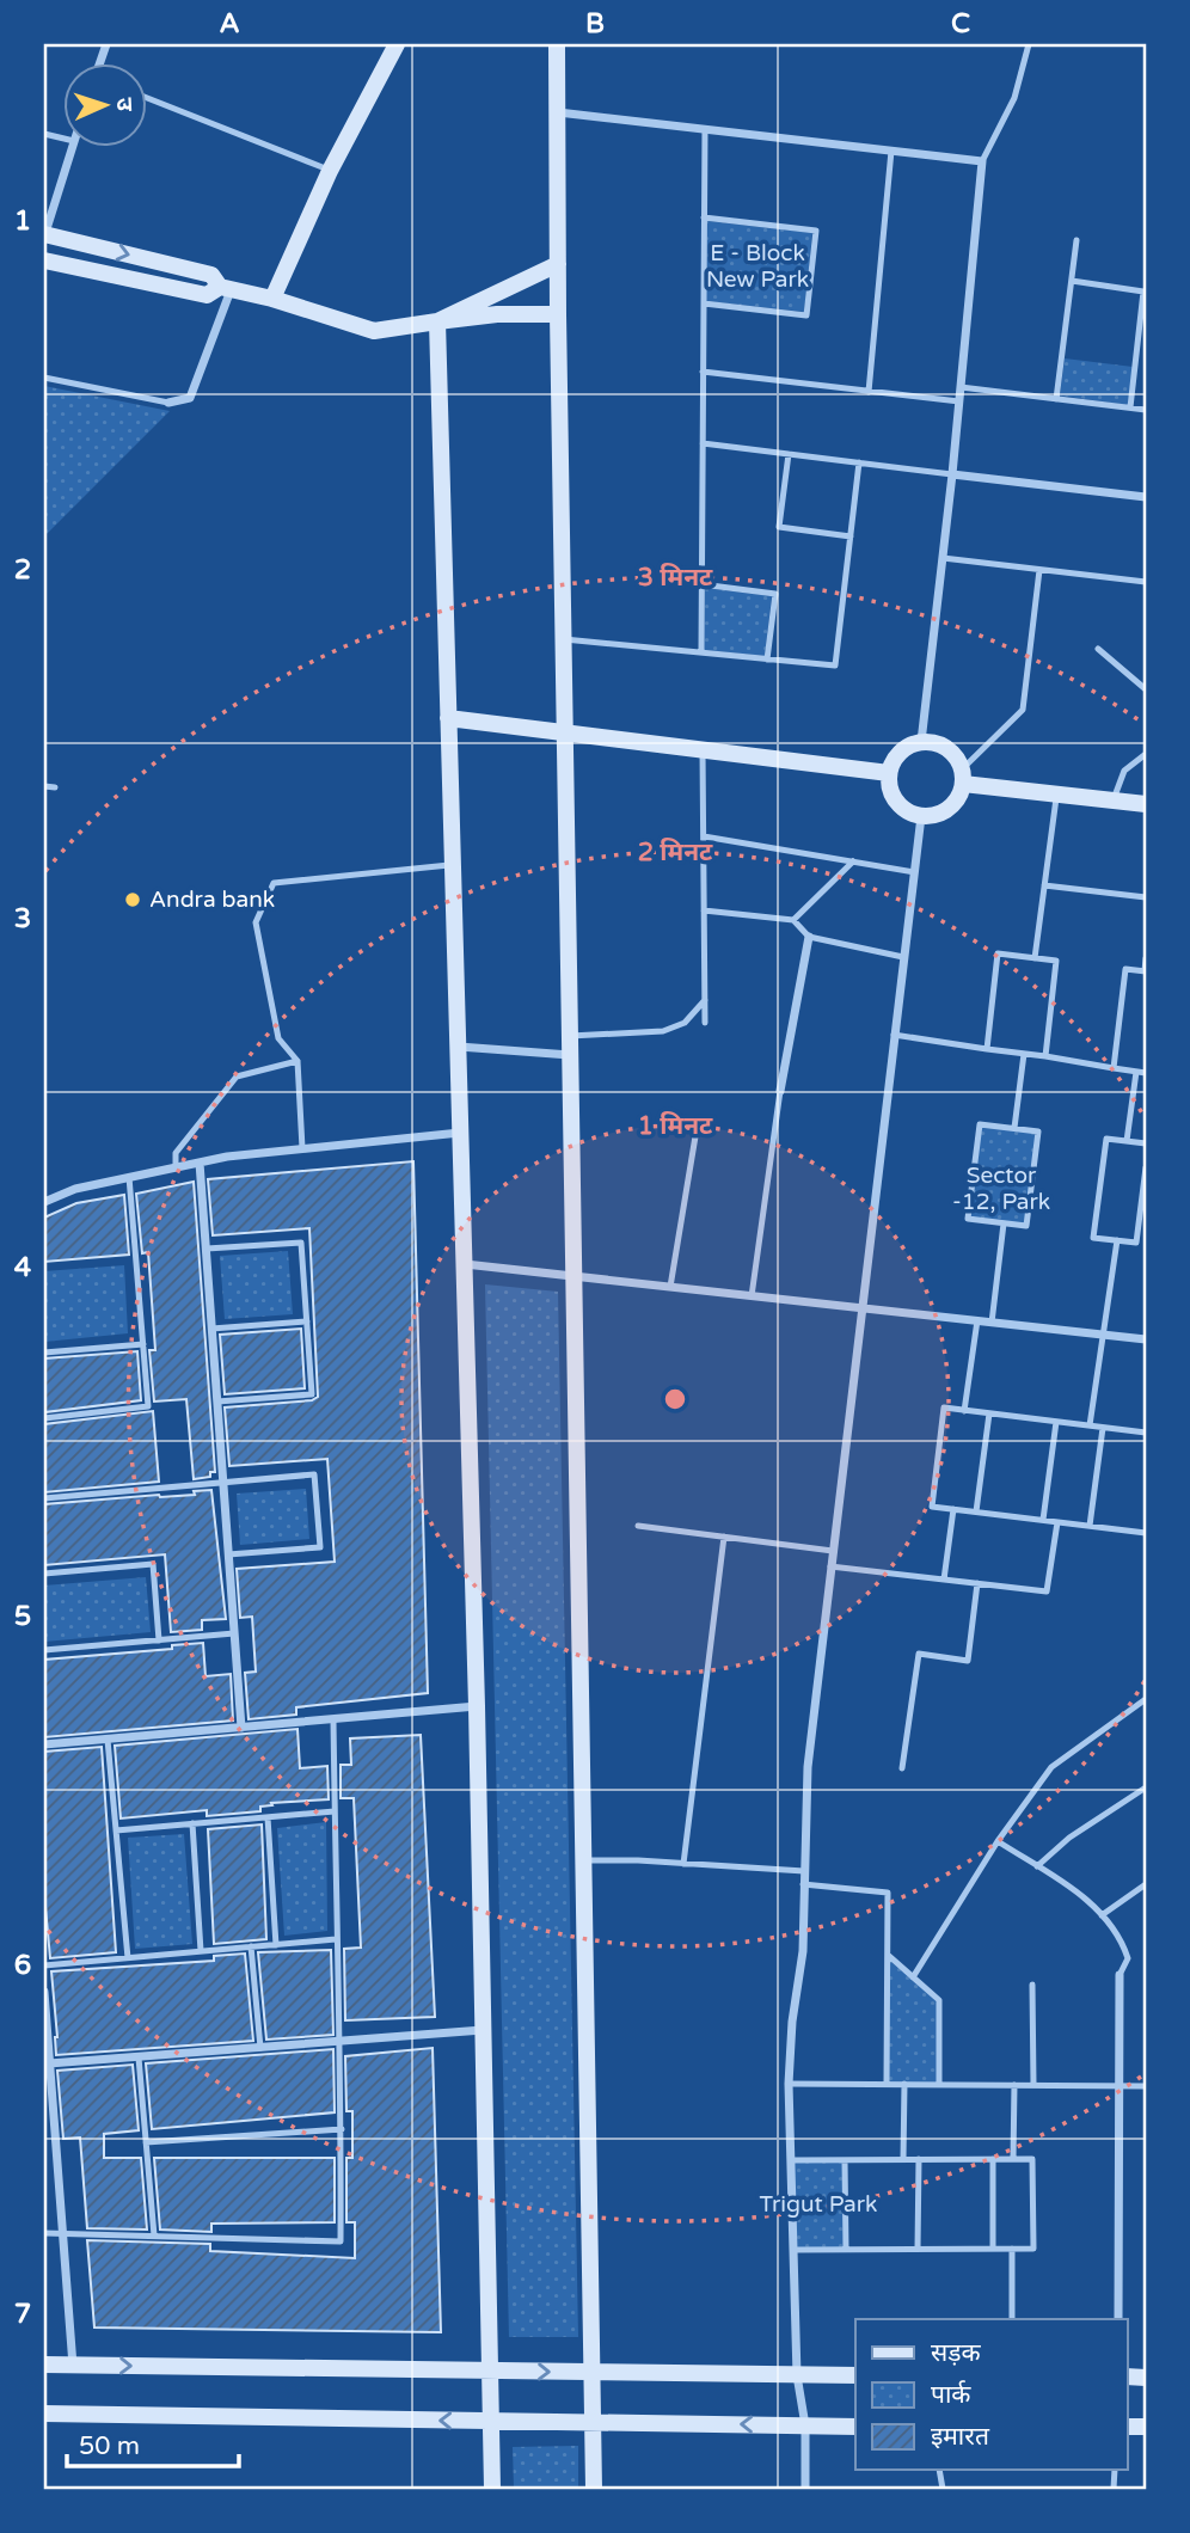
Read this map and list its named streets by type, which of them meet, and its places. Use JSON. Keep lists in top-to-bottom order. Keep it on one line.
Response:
{"parks":["E - Block New Park","Sector -12, Park","Trigut Park"],"places":["Andra bank"],"legend":["सड़क","पार्क","इमारत"],"scale_bar":"50 m","north":"right","grid":{"columns":["A","B","C"],"rows":["1","2","3","4","5","6","7"]},"rings":["3 मिनट","2 मिनट","1 मिनट"]}
